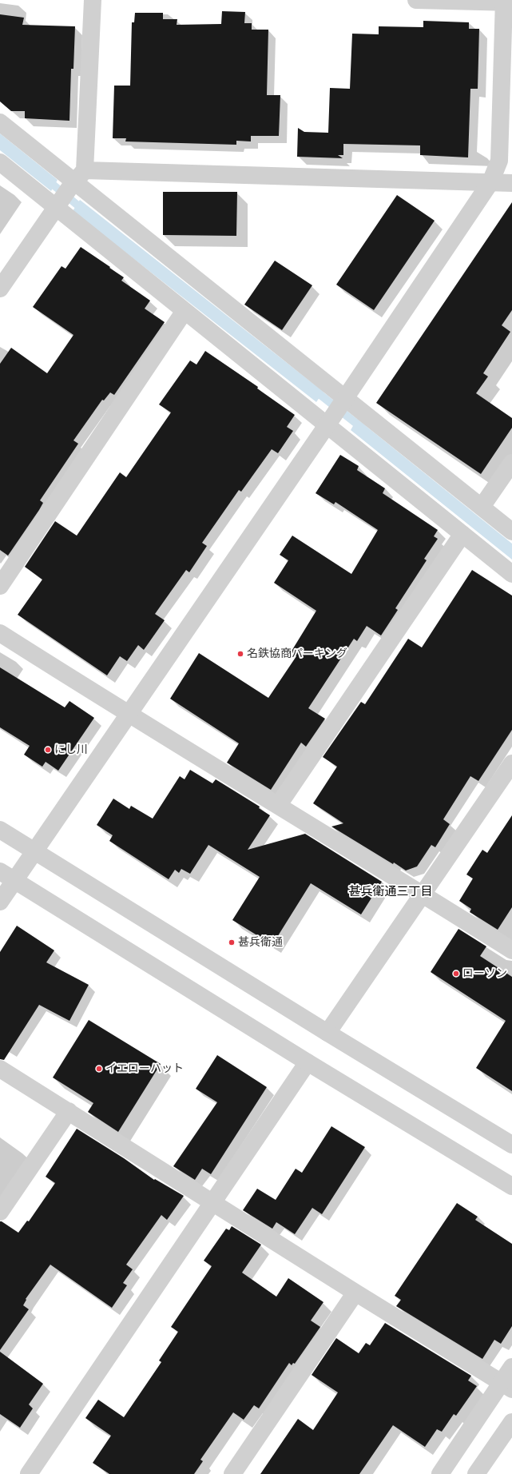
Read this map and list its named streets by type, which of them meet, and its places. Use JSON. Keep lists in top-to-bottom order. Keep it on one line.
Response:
{"districts":["甚兵衛通三丁目"],"places":["名鉄協商パーキング","にし川","甚兵衛通","ローソン","イエローハット"]}
